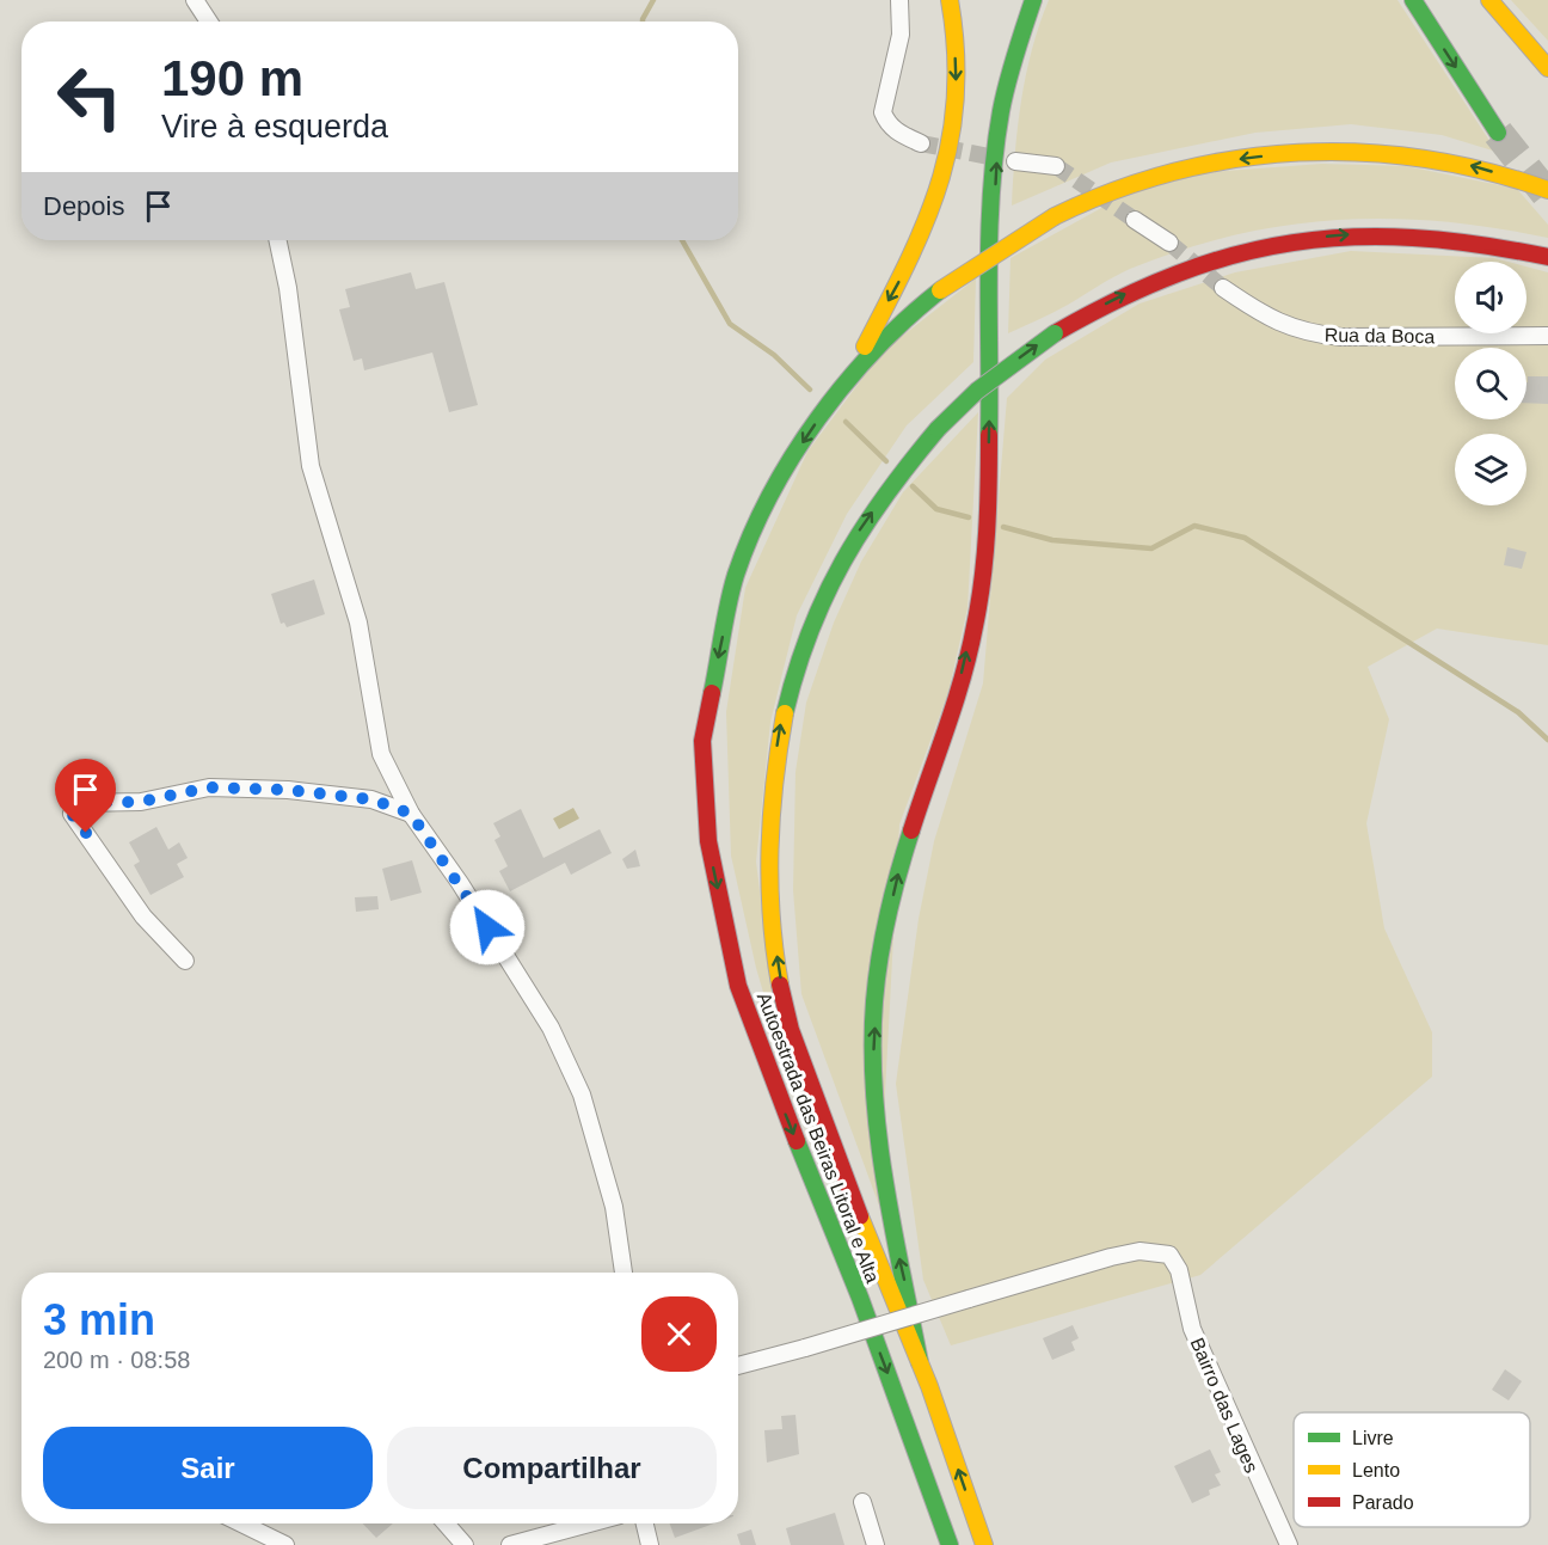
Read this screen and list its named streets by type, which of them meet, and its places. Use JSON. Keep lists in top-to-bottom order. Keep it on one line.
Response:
{"streets":{"highway":["Autoestrada das Beiras Litoral e Alta"],"street":["Rua da Boca","Bairro das Lages"]},"legend":["Livre","Lento","Parado"],"page":{"turn":["190 m","Vire à esquerda"],"then":"Depois","heading":["3 min","200 m · 08:58"],"buttons":["Sair","Compartilhar"]}}
